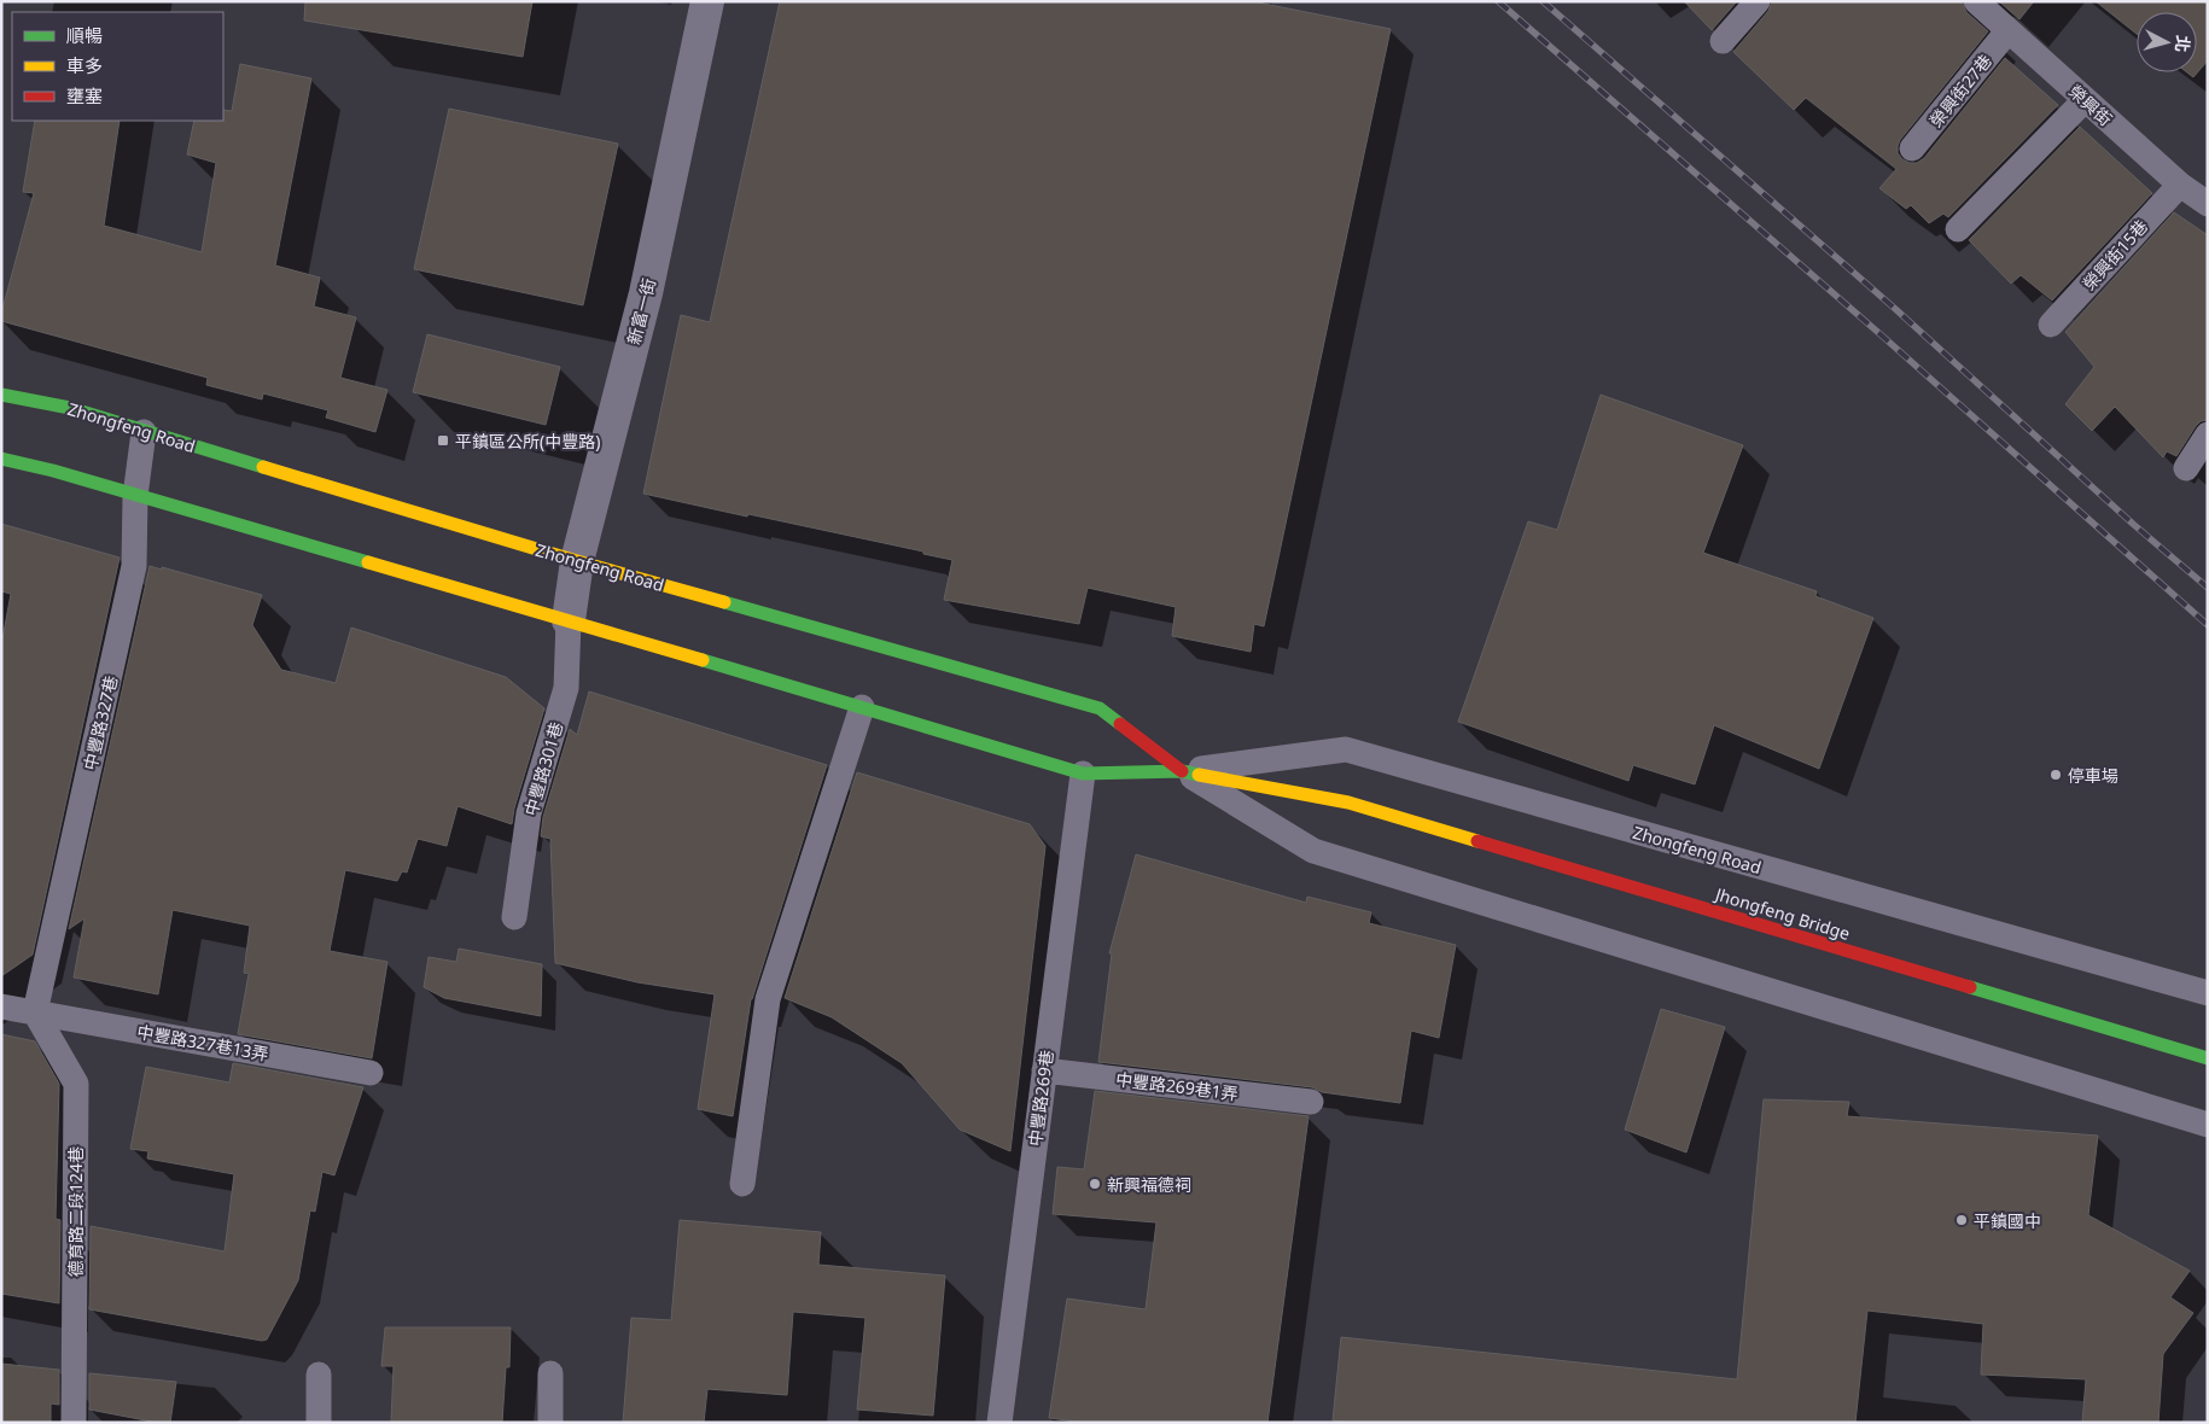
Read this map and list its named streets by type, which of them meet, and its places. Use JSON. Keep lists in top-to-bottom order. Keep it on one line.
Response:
{"streets":{"main road":["Zhongfeng Road","Jhongfeng Bridge"],"street":["新富一街"],"lane":["榮興街27巷","榮興街","榮興街15巷","中豐路327巷","中豐路301巷","中豐路327巷13弄","中豐路269巷1弄","中豐路269巷","德育路二段124巷"]},"crossings":[["榮興街27巷","榮興街"],["榮興街","榮興街15巷"],["新富一街","Zhongfeng Road"],["新富一街","中豐路301巷"],["Zhongfeng Road","中豐路327巷"],["Zhongfeng Road","中豐路301巷"],["Zhongfeng Road","Jhongfeng Bridge"],["Zhongfeng Road","中豐路269巷"],["中豐路327巷","中豐路327巷13弄"],["中豐路327巷","德育路二段124巷"],["中豐路327巷13弄","德育路二段124巷"],["中豐路269巷1弄","中豐路269巷"]],"places":{"transit":["平鎮區公所(中豐路)"],"other":["停車場","新興福德祠","平鎮國中"]},"legend":["順暢","車多","壅塞"],"north":"right"}
